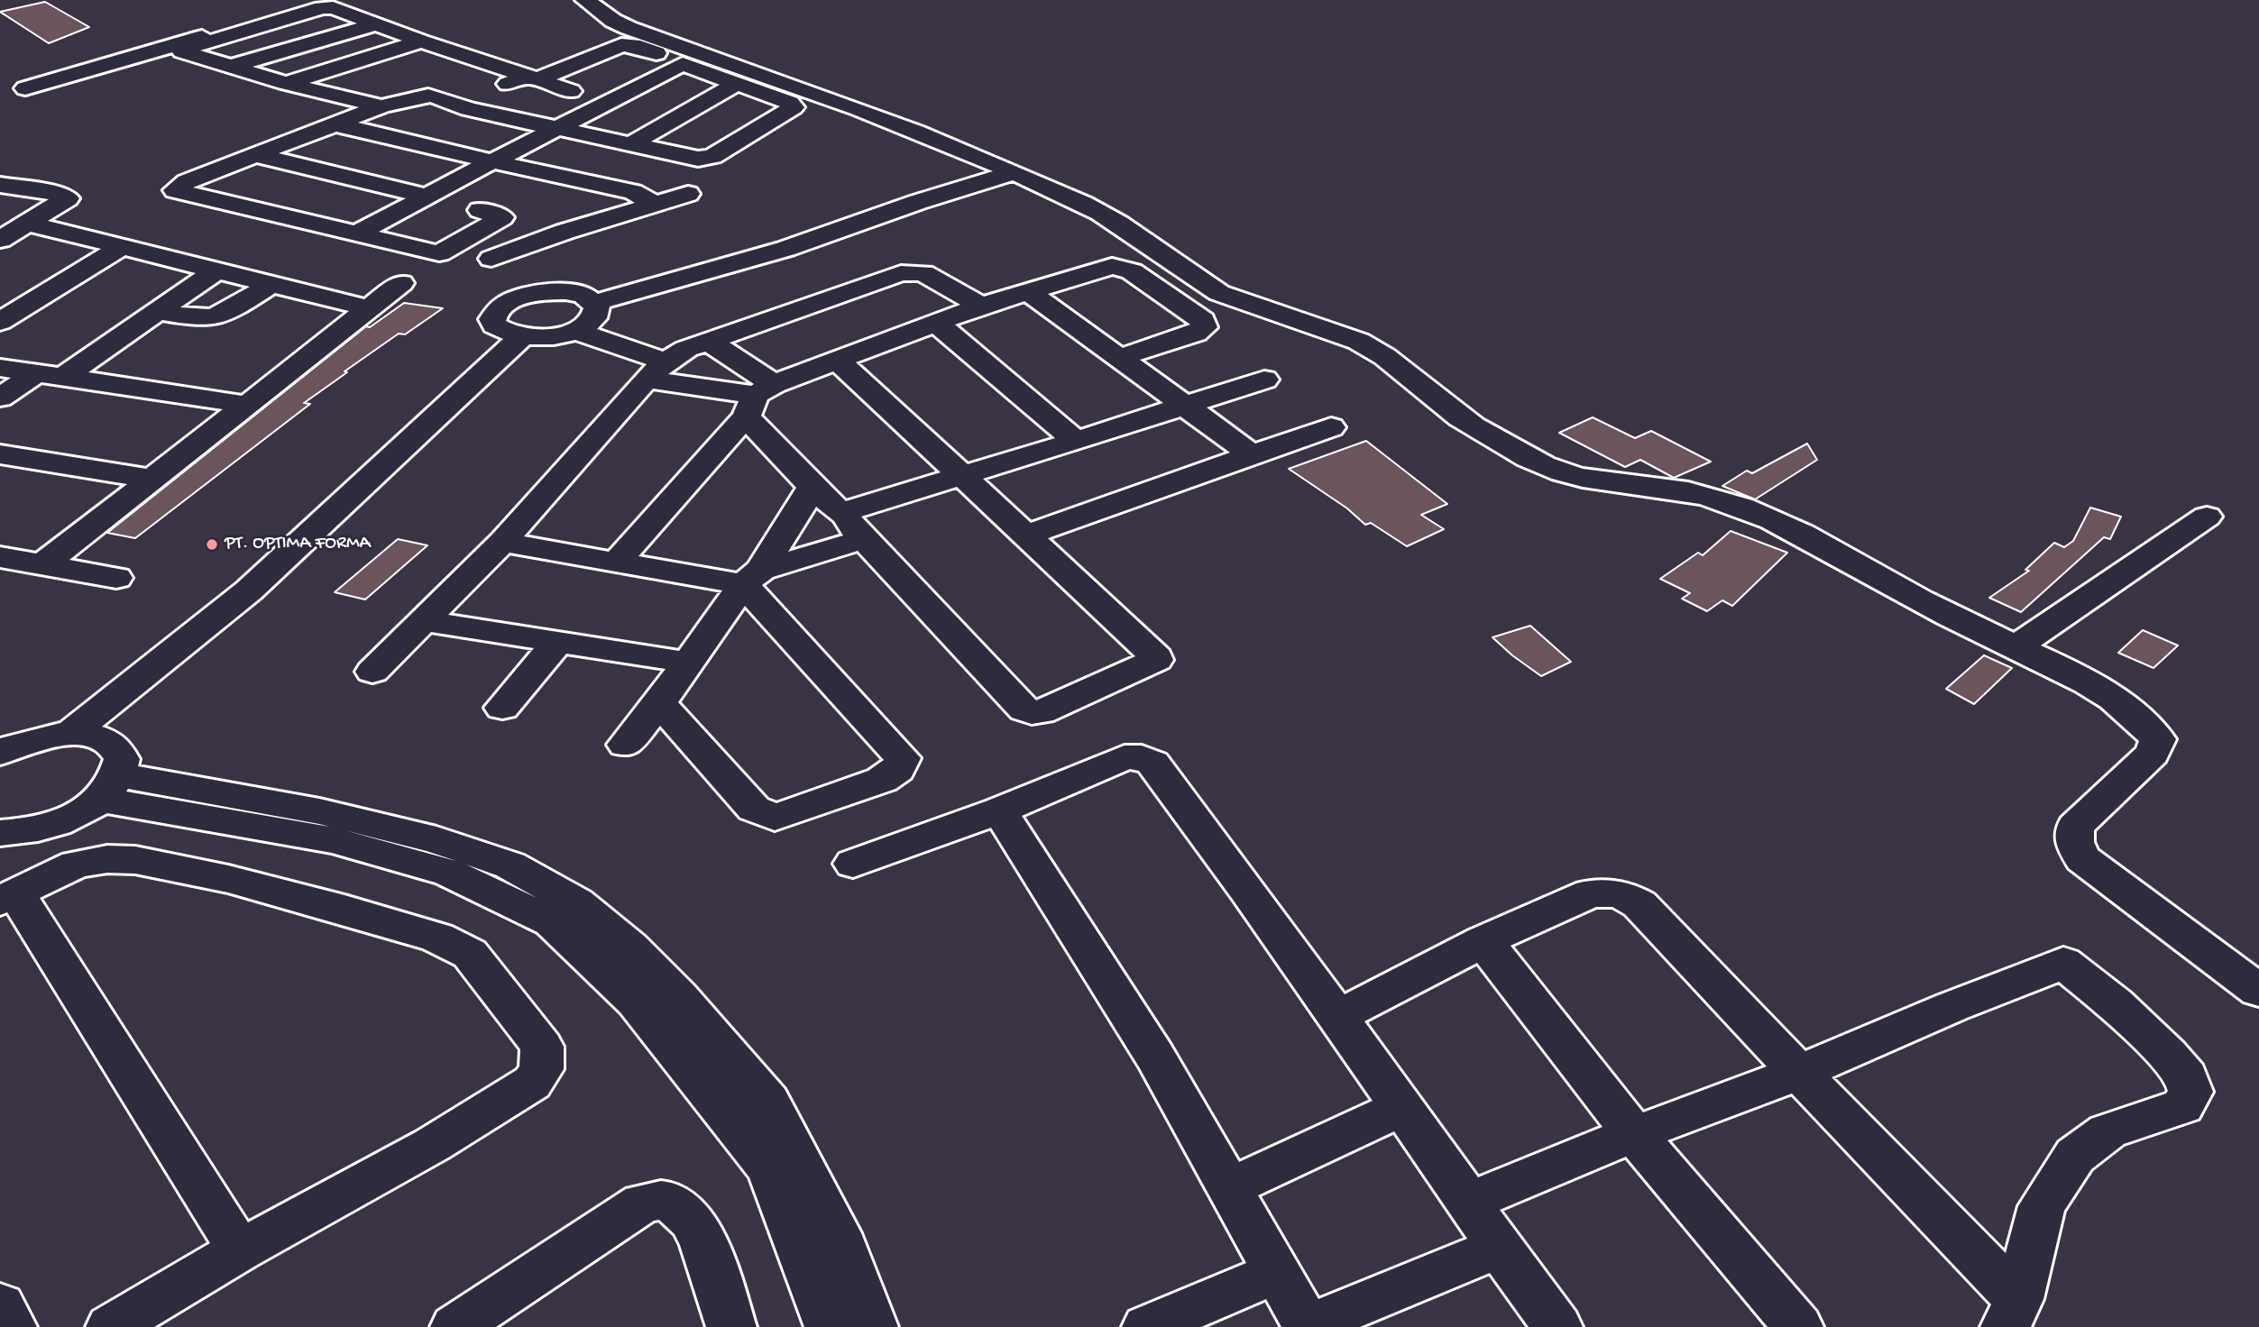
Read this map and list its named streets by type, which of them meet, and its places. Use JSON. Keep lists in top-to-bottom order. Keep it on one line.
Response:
{"places":["PT. OPTIMA FORMA"]}
